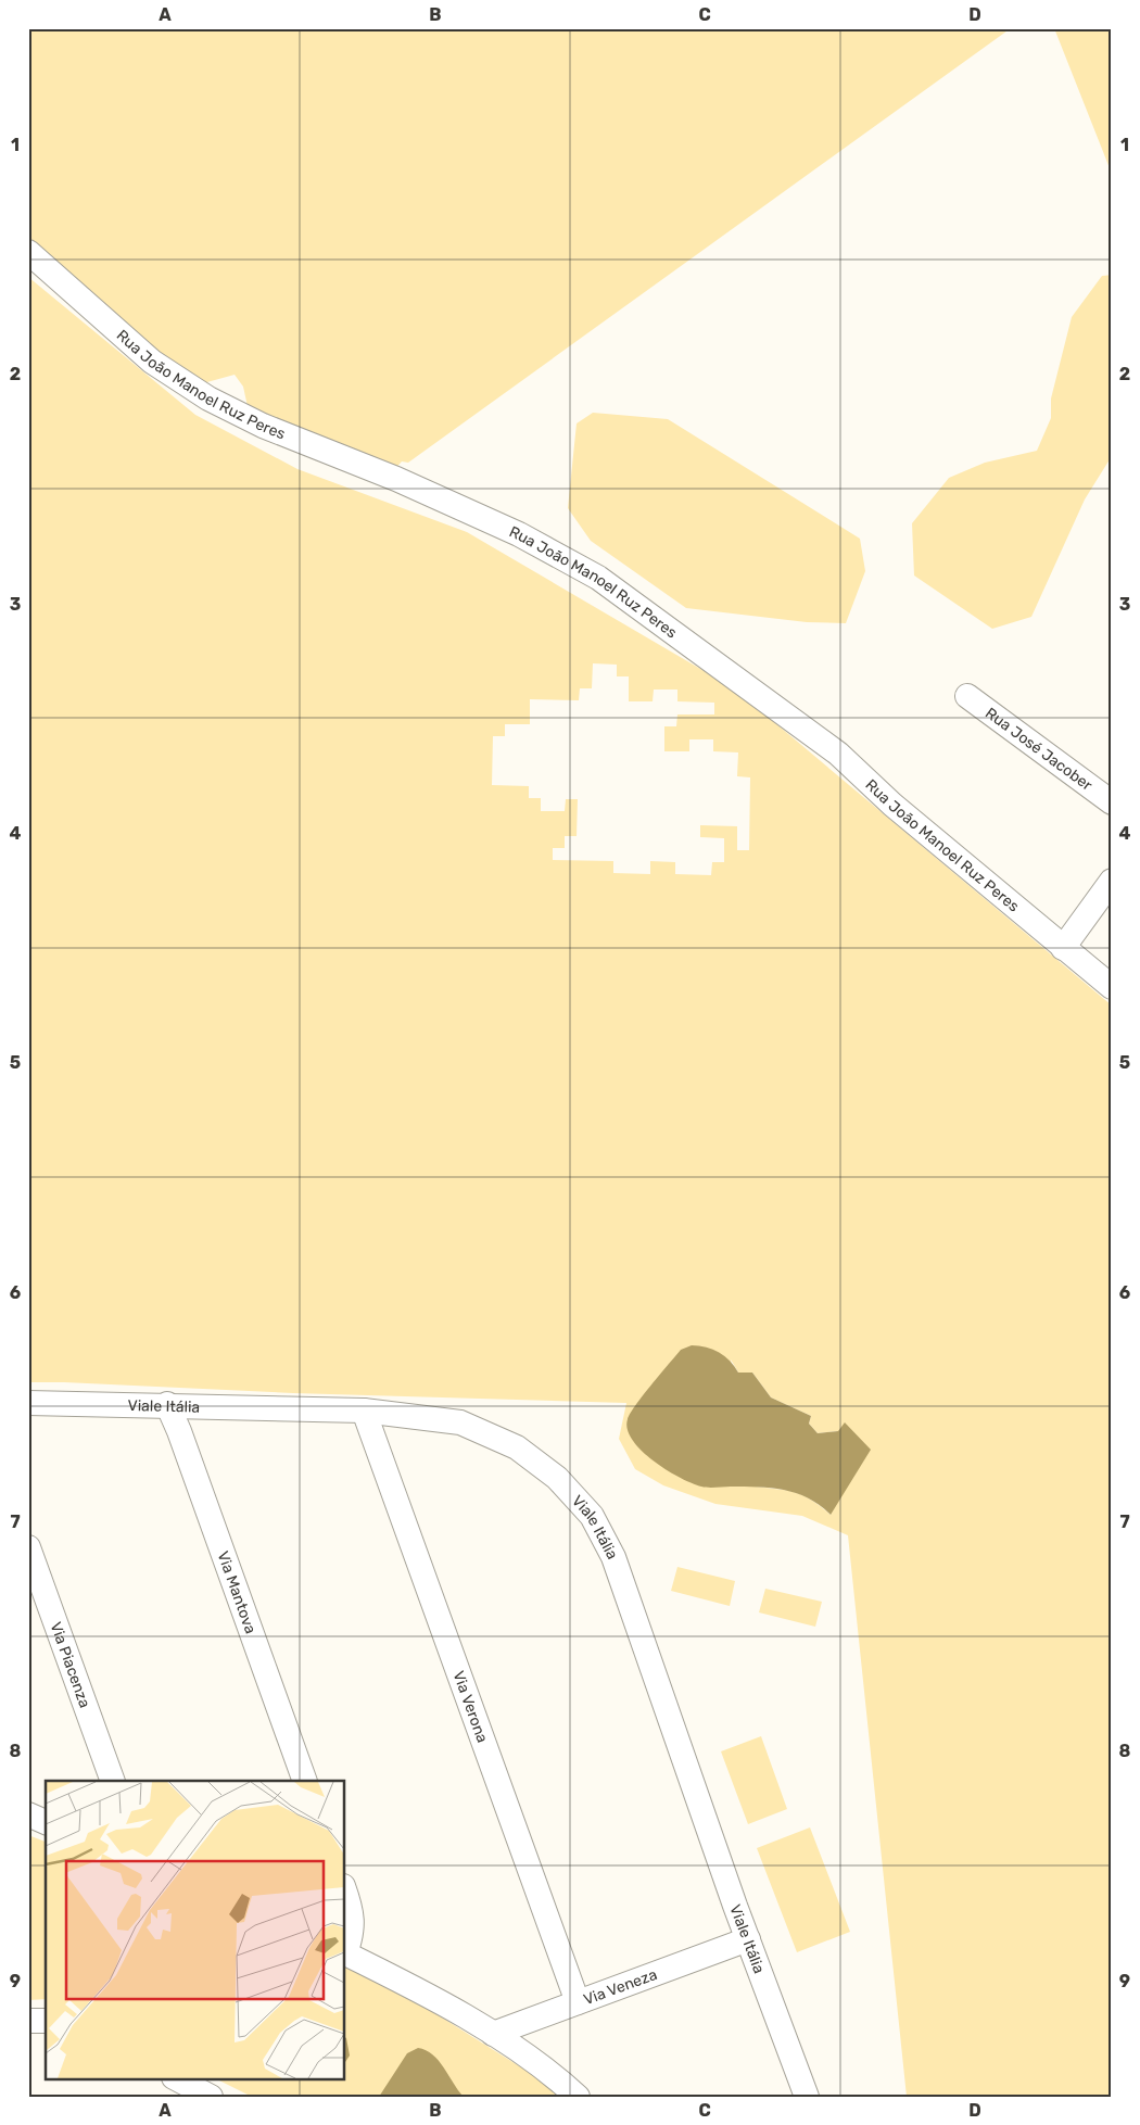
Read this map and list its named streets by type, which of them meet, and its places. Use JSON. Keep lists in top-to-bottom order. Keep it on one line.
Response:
{"streets":{"street":["Rua João Manoel Ruz Peres","Rua José Jacober","Viale Itália","Via Mantova","Via Piacenza","Via Verona","Via Veneza"]},"crossings":[["Viale Itália","Via Mantova"],["Viale Itália","Via Verona"],["Viale Itália","Via Veneza"],["Via Verona","Via Veneza"]],"grid":{"columns":["A","B","C","D"],"rows":["1","2","3","4","5","6","7","8","9"]}}
